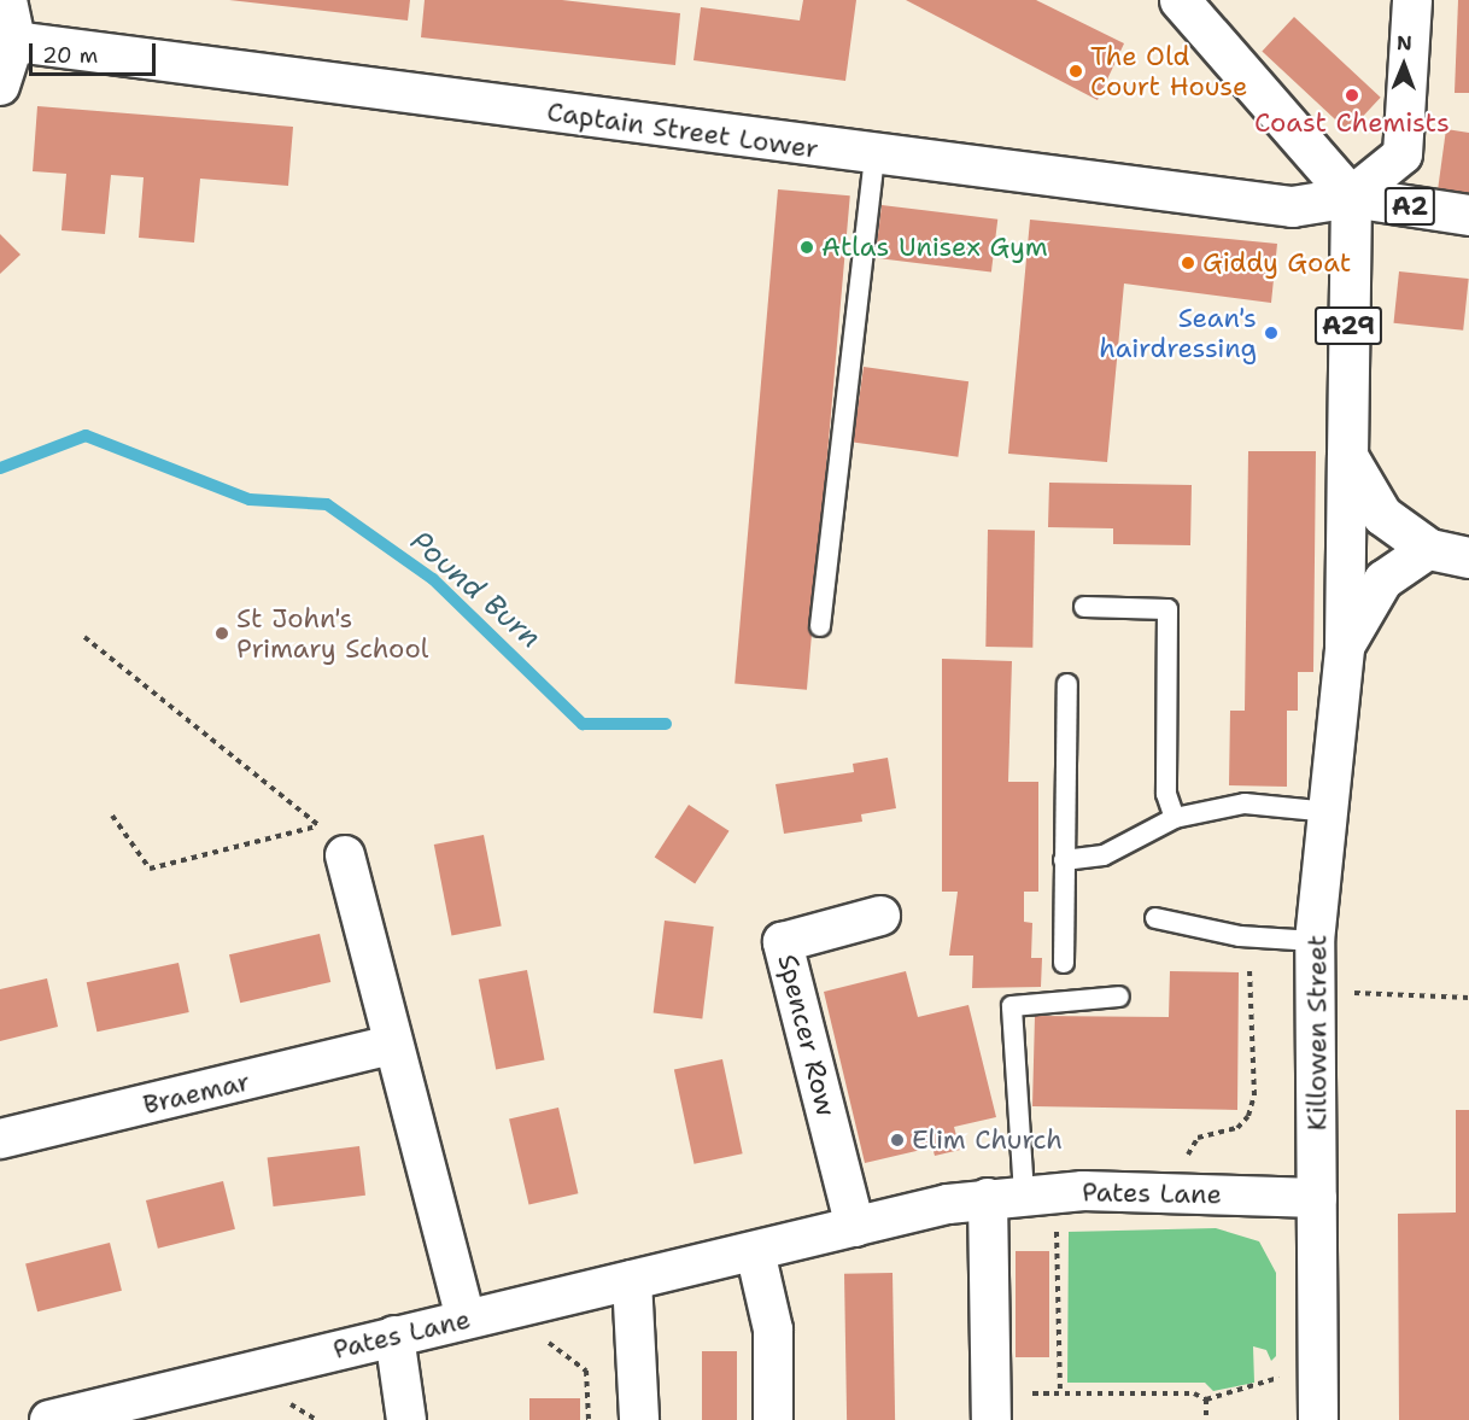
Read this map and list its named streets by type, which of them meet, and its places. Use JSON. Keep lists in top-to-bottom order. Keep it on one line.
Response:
{"streets":{"main road":["Captain Street Lower","A2","A29","Killowen Street"],"street":["Spencer Row","Braemar","Pates Lane"]},"crossings":[["Captain Street Lower","A2"],["Captain Street Lower","Killowen Street"],["A2","Killowen Street"],["Killowen Street","Pates Lane"],["Spencer Row","Pates Lane"]],"water":["Pound Burn"],"places":["The Old Court House","Coast Chemists","Atlas Unisex Gym","Giddy Goat","Sean's hairdressing","St John's Primary School","Elim Church"],"scale_bar":"20 m","north":"top"}
